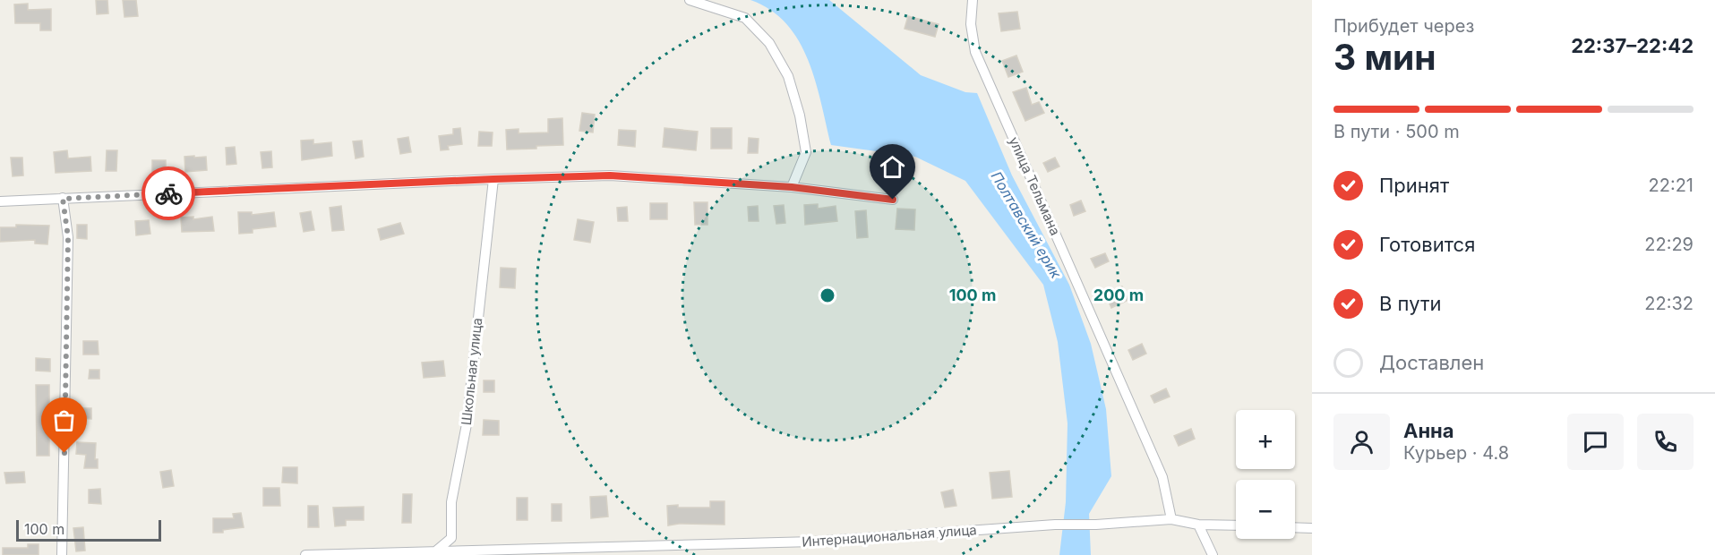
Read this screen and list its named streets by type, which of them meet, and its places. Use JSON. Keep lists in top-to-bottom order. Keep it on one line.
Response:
{"streets":{"street":["улица Тельмана","Школьная улица","Интернациональная улица"]},"crossings":[["улица Тельмана","Интернациональная улица"],["Школьная улица","Интернациональная улица"]],"water":["Полтавский ерик"],"scale_bar":"100 m","page":{"heading":["3 мин","Прибудет через","22:37–22:42"],"panel":["Анна","Курьер · 4.8"],"bar":"В пути · 500 m","list":[["Принят","22:21"],["Готовится","22:29"],["В пути","22:32"],"Доставлен"],"map_buttons":["+","−"],"scale":"100 m"},"rings":["100 m","200 m"]}
